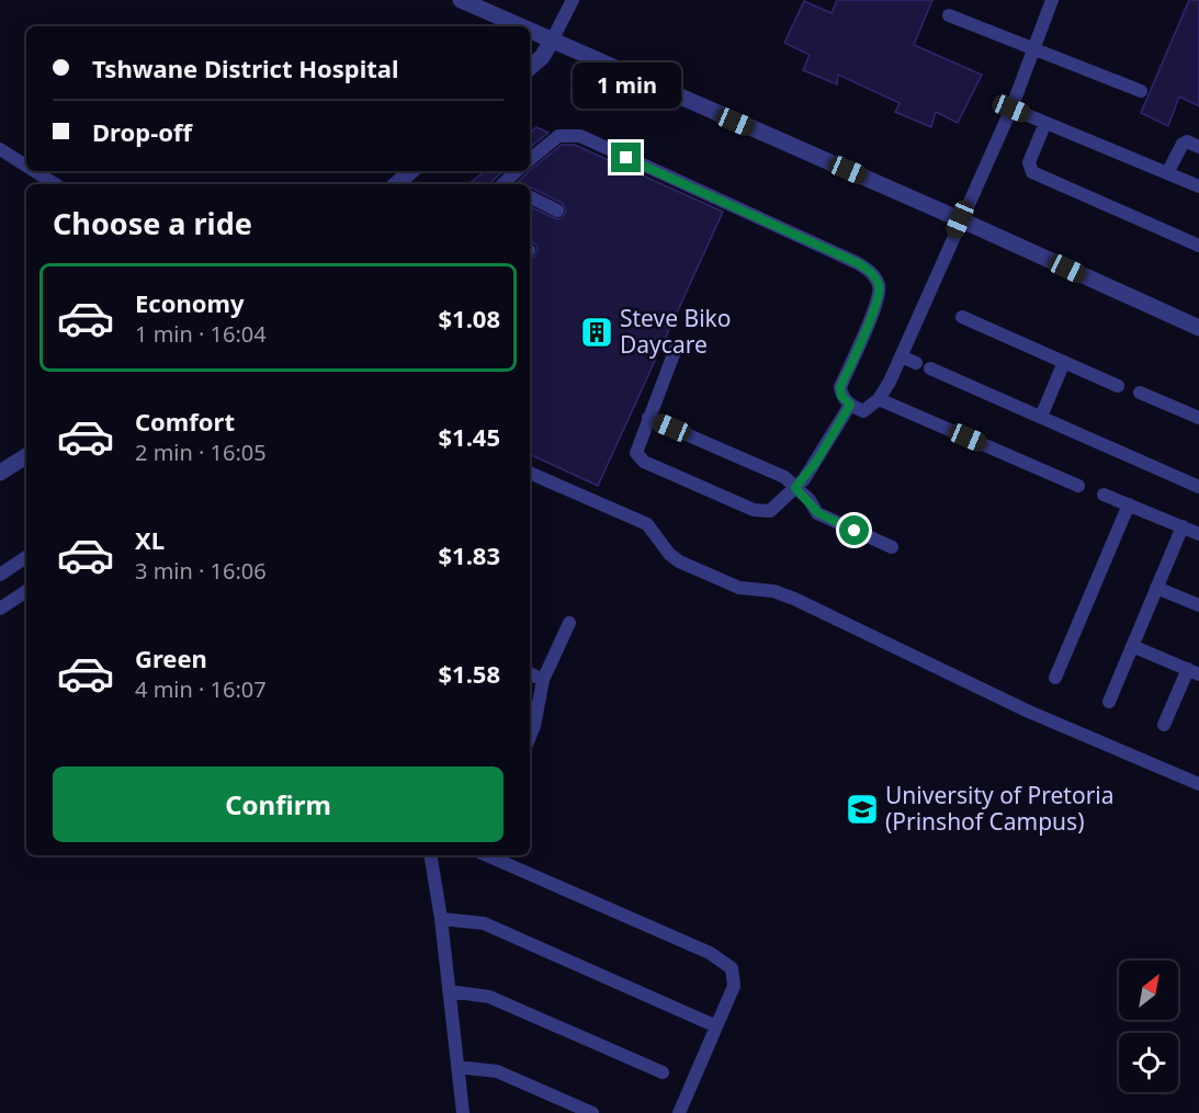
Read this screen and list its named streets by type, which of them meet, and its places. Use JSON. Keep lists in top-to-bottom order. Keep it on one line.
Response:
{"places":{"building":["Steve Biko Daycare"],"school or university":["University of Pretoria (Prinshof Campus)"]},"north":"top right","page":{"banner":["Tshwane District Hospital","Drop-off"],"bubble":"1 min","heading":"Choose a ride","list":[{"name":"Economy","note":"1 min · 16:04","value":"$1.08"},{"name":"Comfort","note":"2 min · 16:05","value":"$1.45"},{"name":"XL","note":"3 min · 16:06","value":"$1.83"},{"name":"Green","note":"4 min · 16:07","value":"$1.58"}],"buttons":"Confirm"}}
